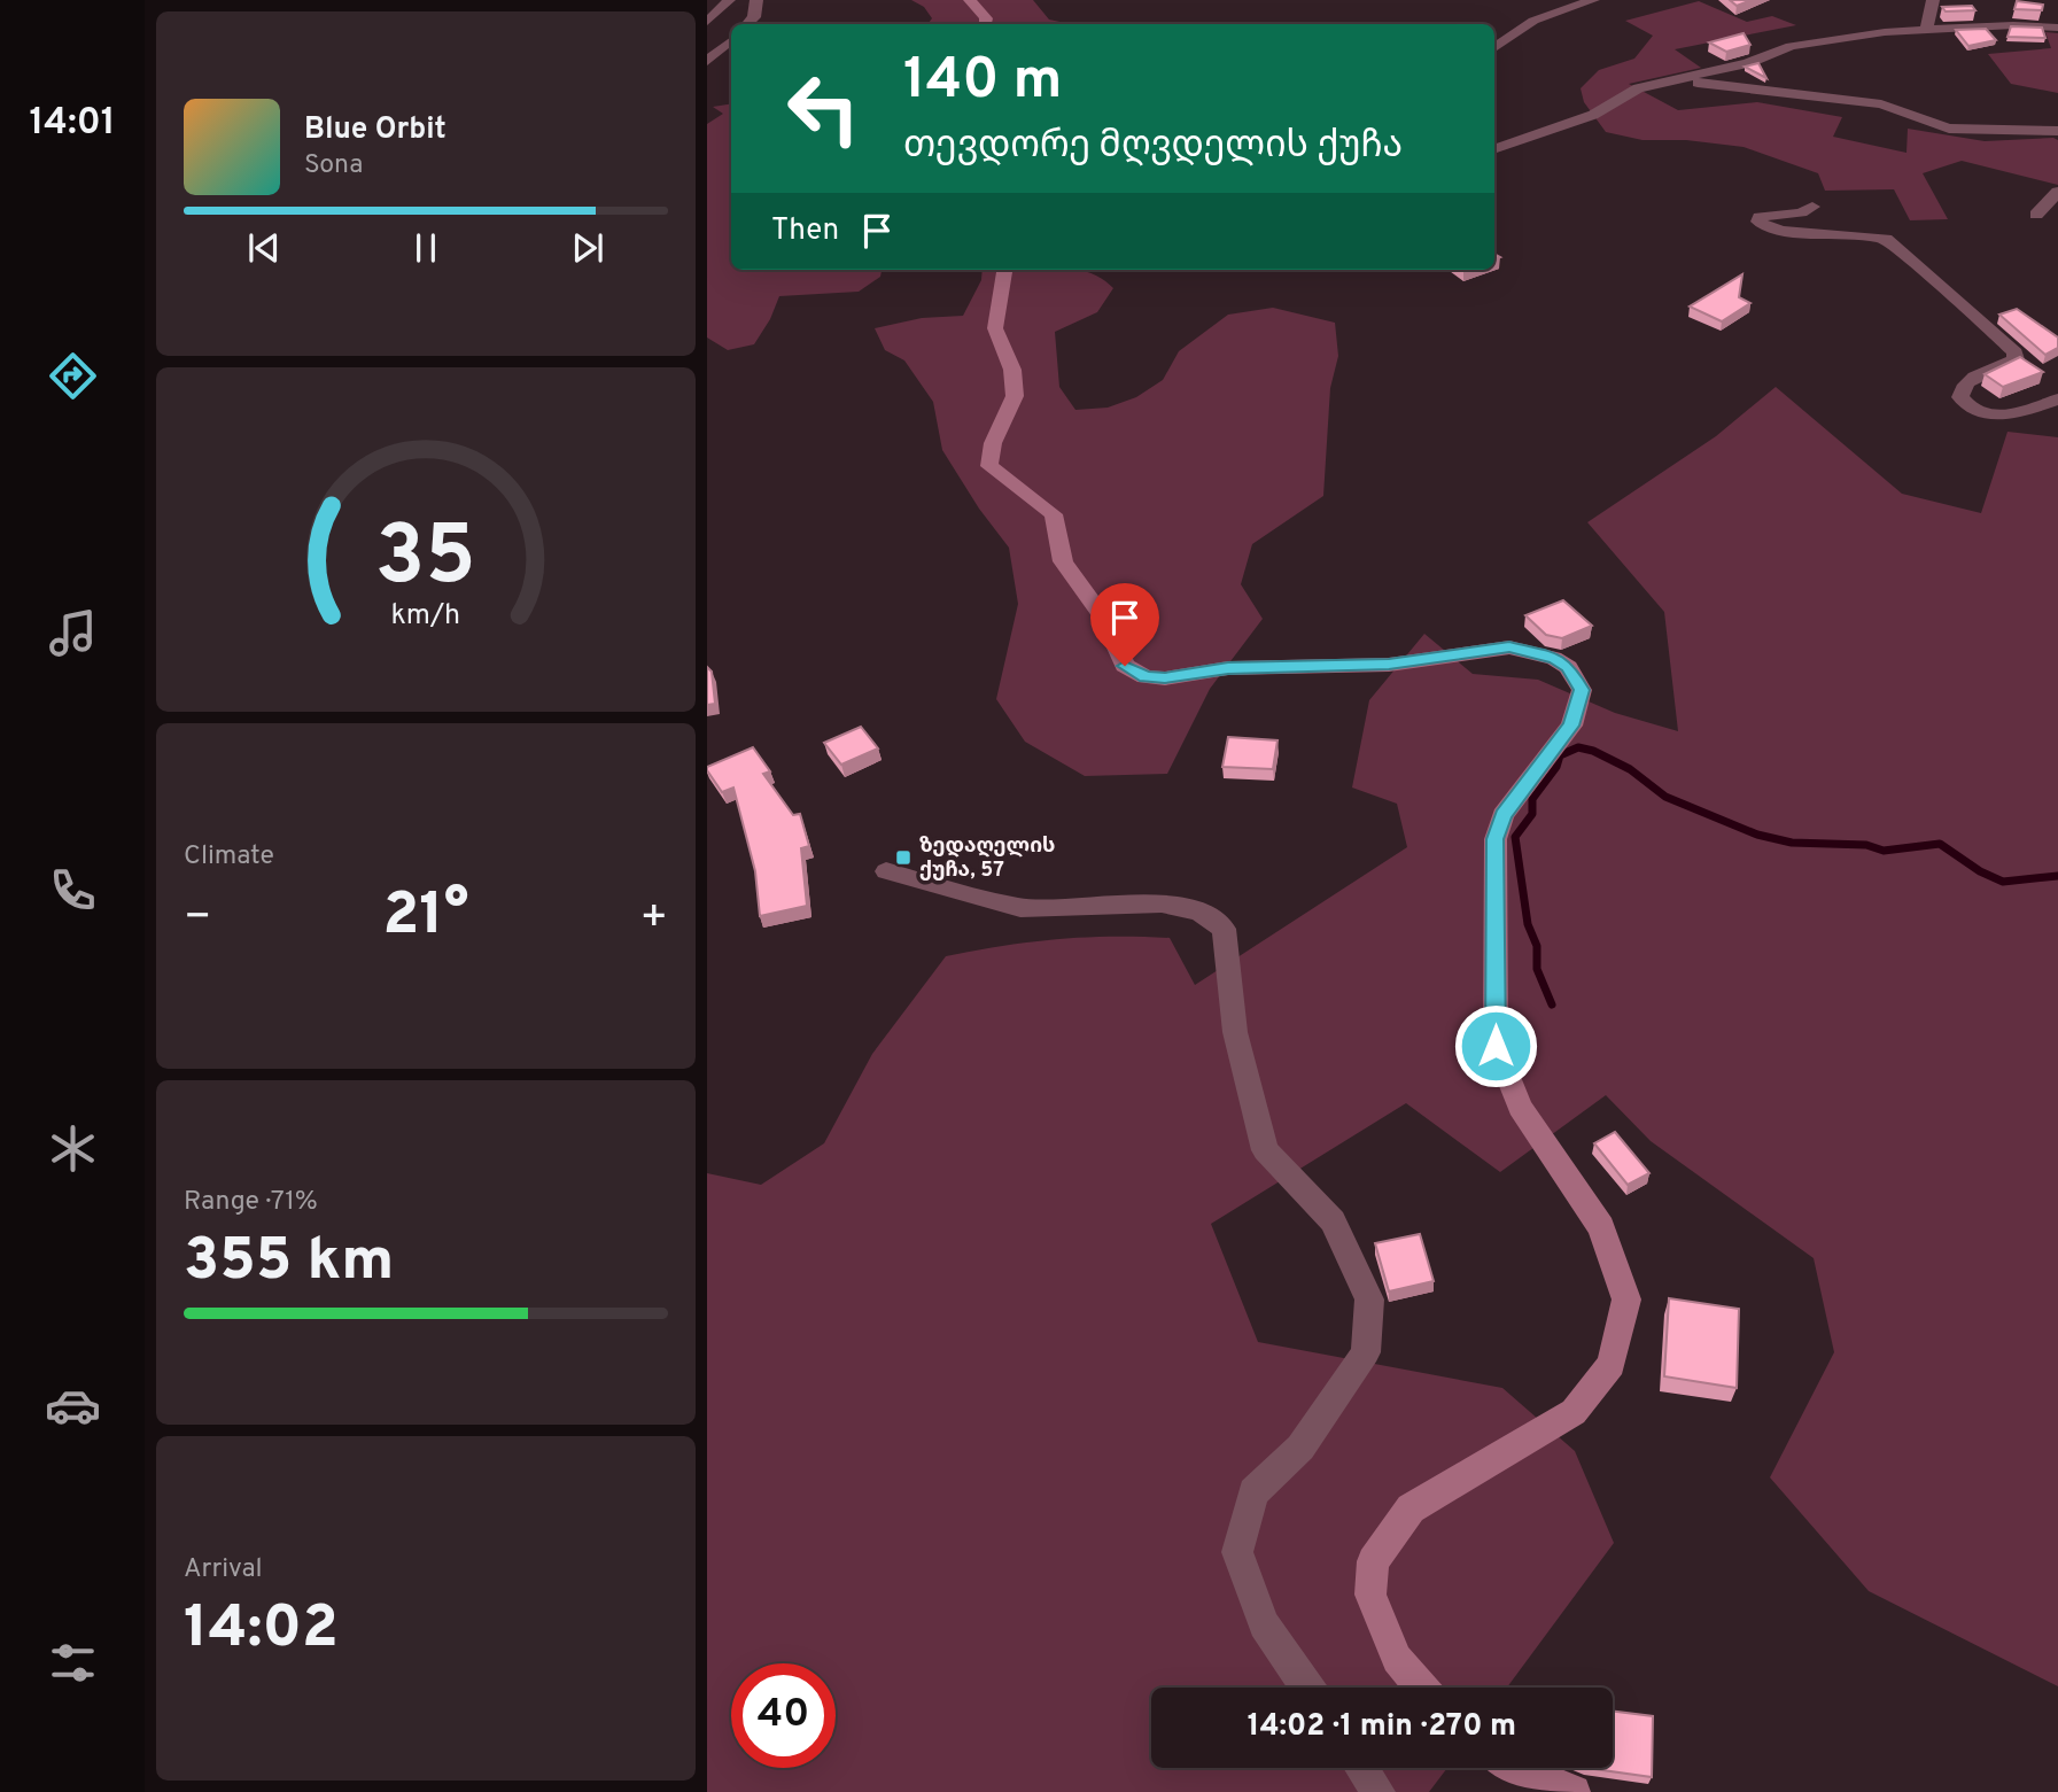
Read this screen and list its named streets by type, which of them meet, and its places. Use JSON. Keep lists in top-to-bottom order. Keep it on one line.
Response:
{"places":{"transit":["ზედაღელის ქუჩა, 57"]},"page":{"tabs":"14:01","turn":["140 m","თევდორე მღვდელის ქუჩა"],"song":["Blue Orbit","Sona"],"then":"Then","tile":["Climate",["Range · 71%","355 km"],["Arrival","14:02"]],"heat":["−","21°","+"],"limit":"40","trip":"14:02 · 1 min · 270 m","gauge":["35","km/h"]}}
